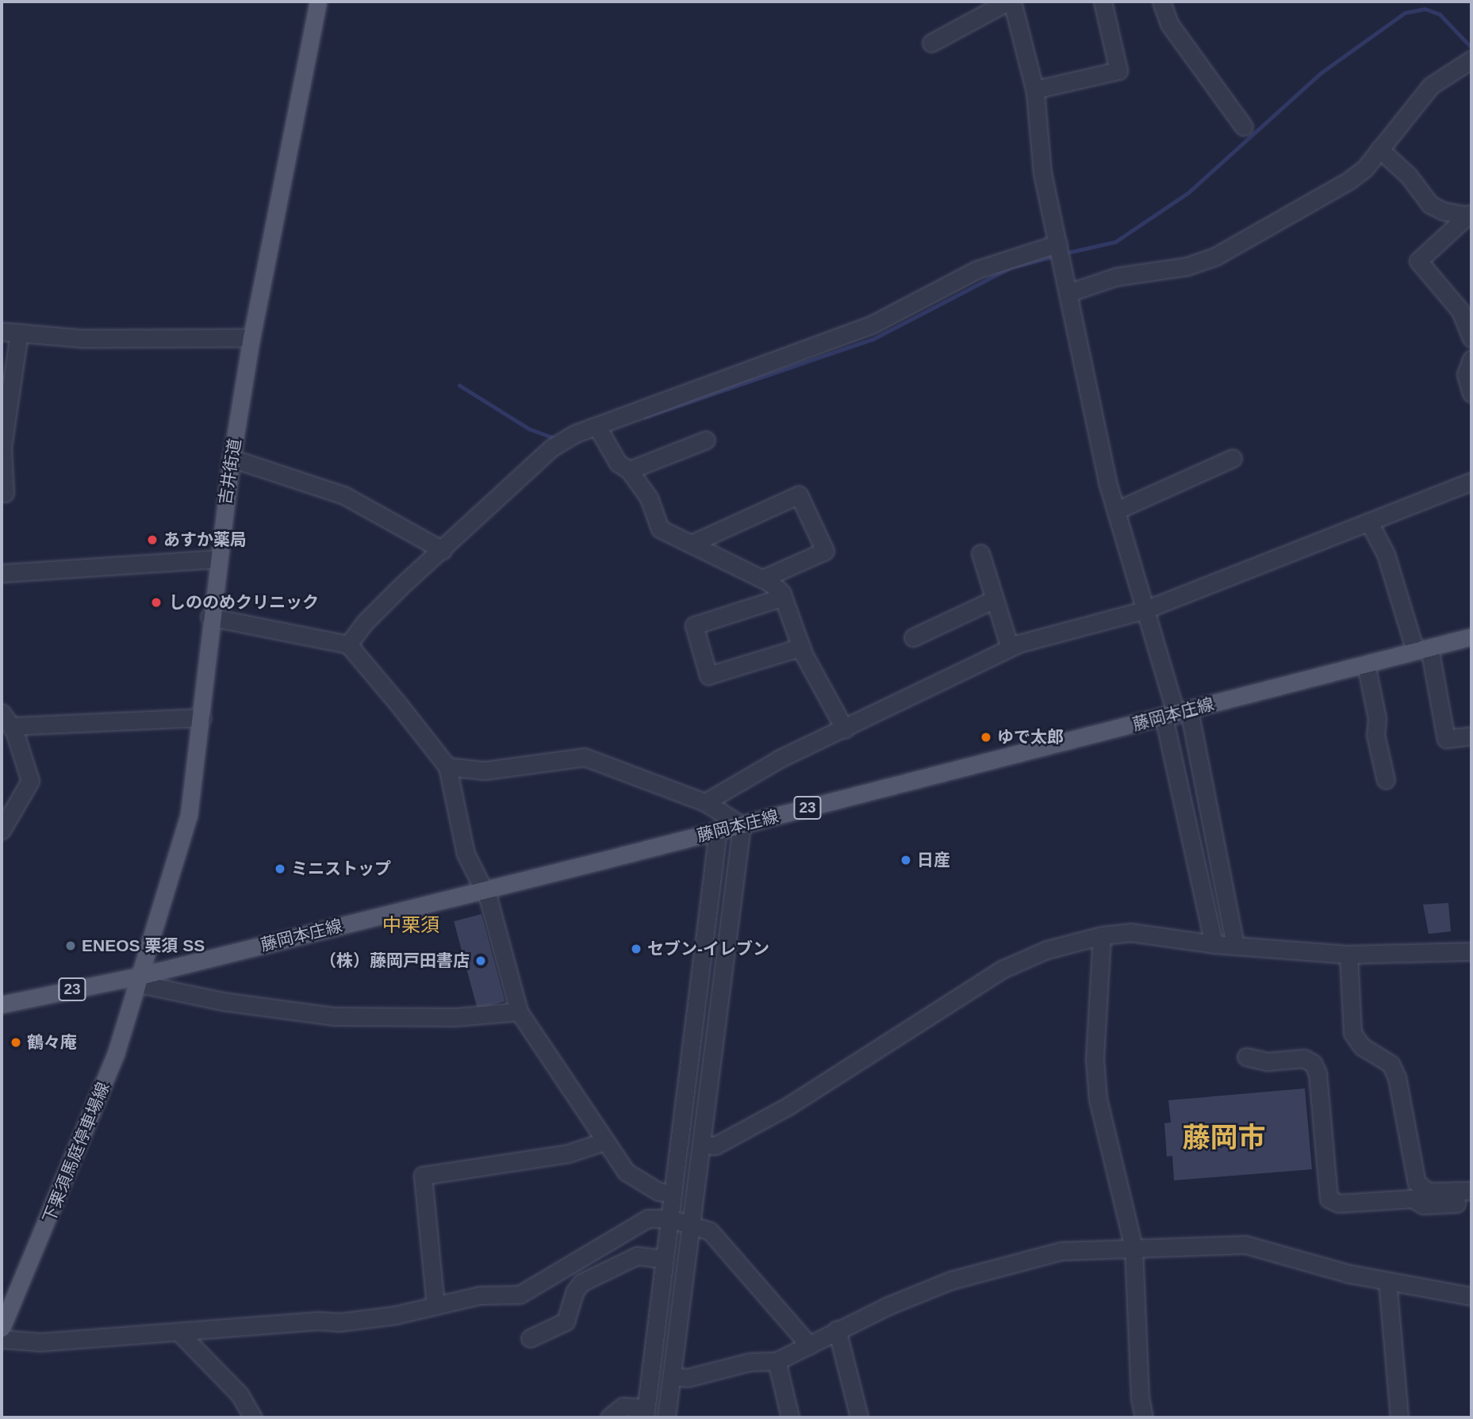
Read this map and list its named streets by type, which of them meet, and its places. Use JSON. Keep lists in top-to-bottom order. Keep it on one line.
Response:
{"streets":{"main road":["吉井街道","藤岡本庄線","23","下栗須馬庭停車場線"]},"crossings":[["吉井街道","藤岡本庄線"],["吉井街道","下栗須馬庭停車場線"],["藤岡本庄線","下栗須馬庭停車場線"]],"districts":["中栗須","藤岡市"],"places":["あすか薬局","しののめクリニック","ゆで太郎","日産","ミニストップ","ENEOS 栗須 SS","セブン-イレブン","（株）藤岡戸田書店","鶴々庵"]}
